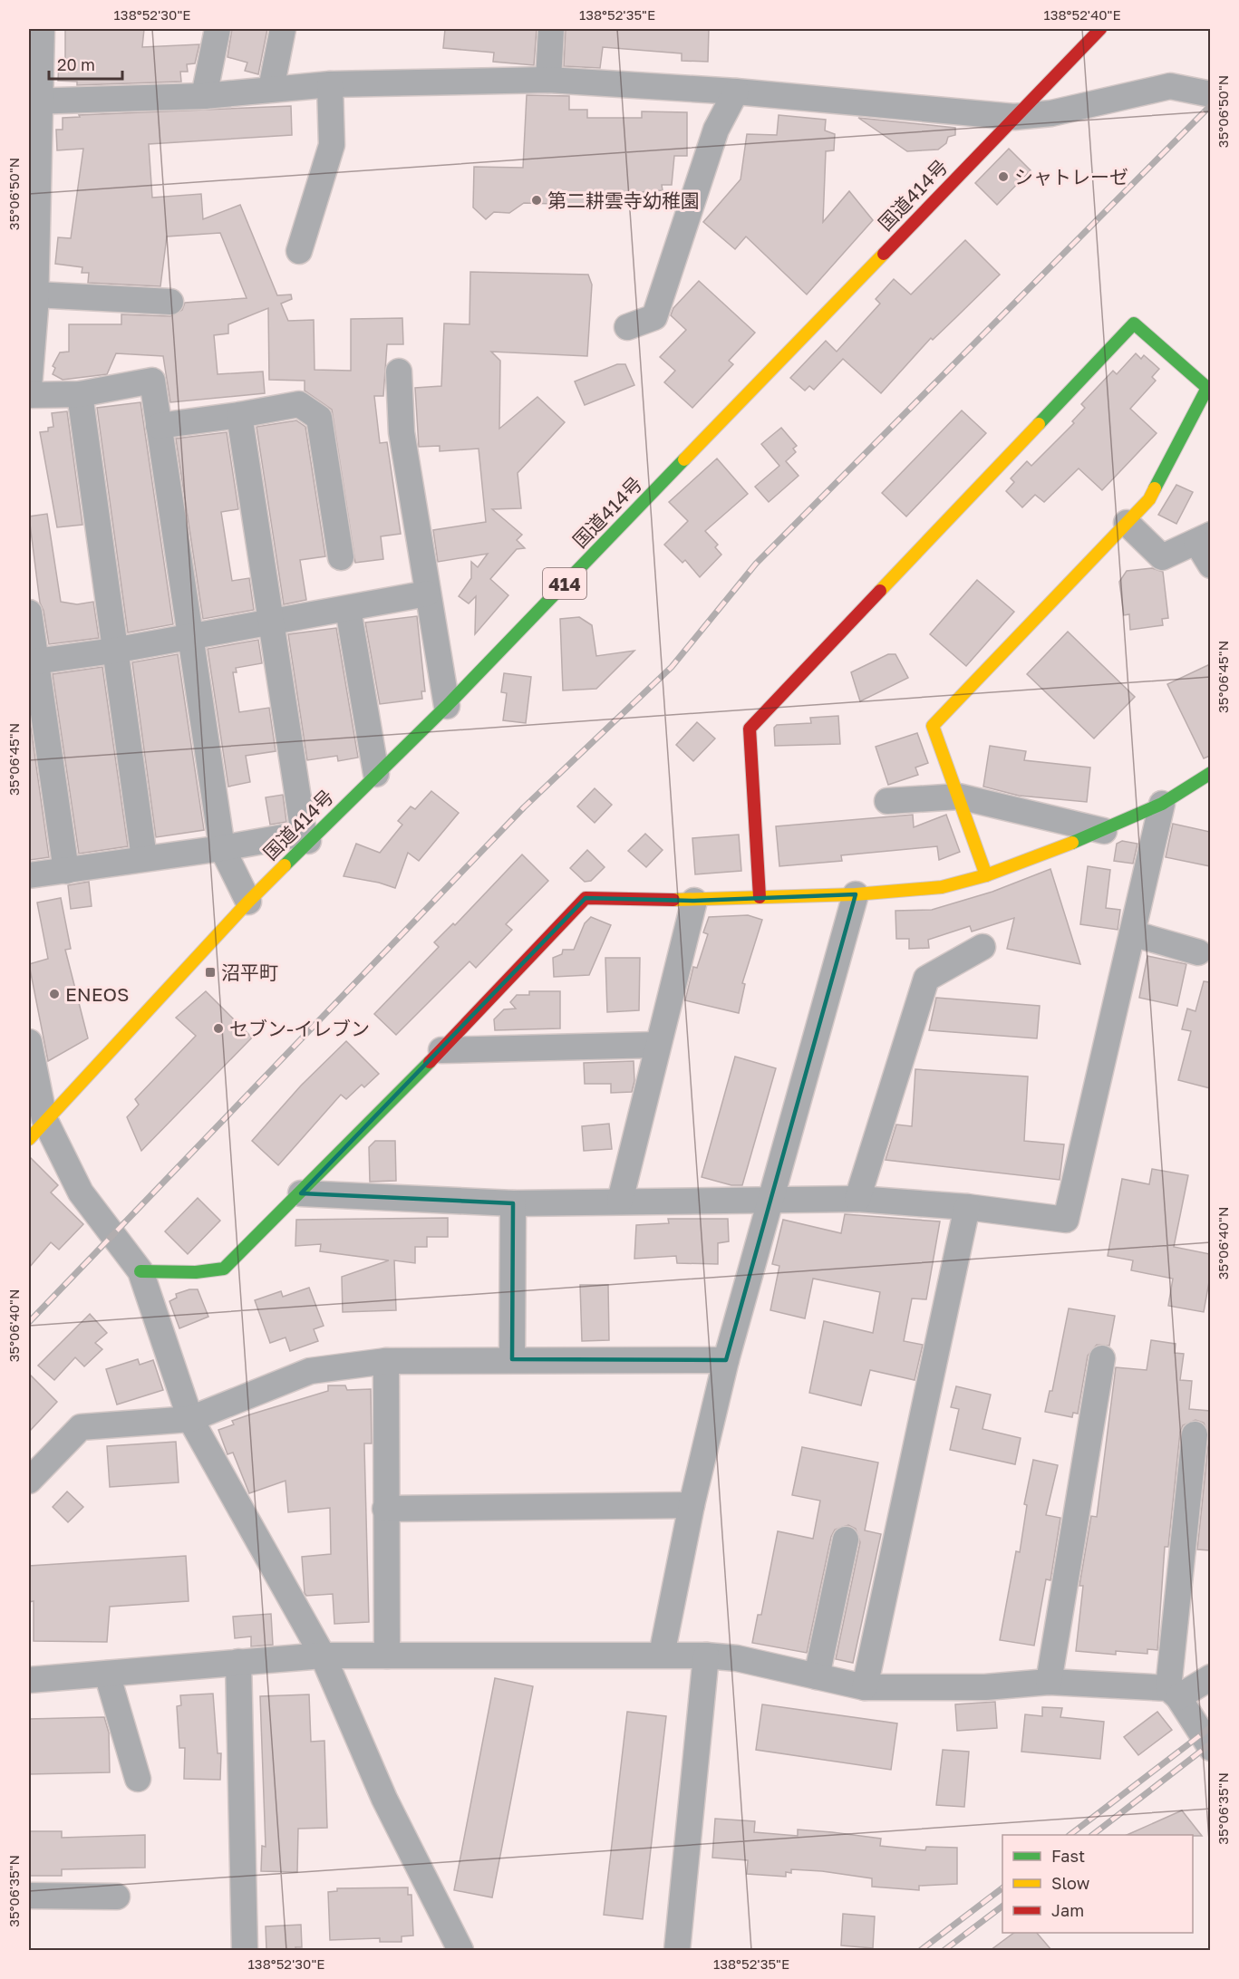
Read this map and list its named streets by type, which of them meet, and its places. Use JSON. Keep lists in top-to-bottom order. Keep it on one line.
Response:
{"streets":{"main road":["国道414号","414"]},"places":{"other":["シャトレーゼ","第二耕雲寺幼稚園","ENEOS","セブン-イレブン"],"transit":["沼平町"]},"legend":["Fast","Slow","Jam"],"scale_bar":"20 m","coordinates":["138°52'30\"E","138°52'35\"E","138°52'40\"E","35°06'50\"N","35°06'45\"N","35°06'40\"N","35°06'35\"N"]}
